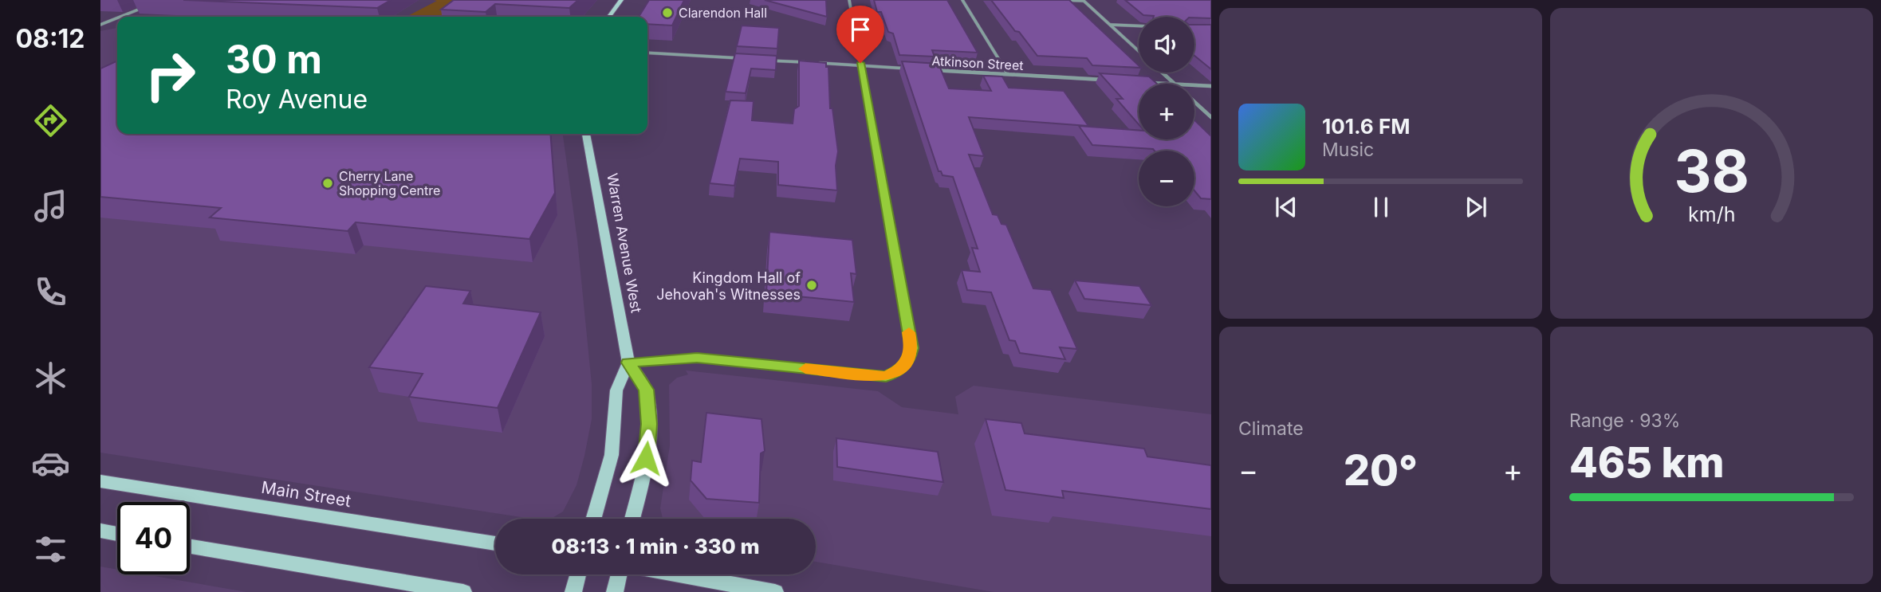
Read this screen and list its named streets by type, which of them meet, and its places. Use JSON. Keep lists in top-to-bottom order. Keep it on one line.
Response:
{"streets":{"street":["Atkinson Street","Warren Avenue West","Main Street"]},"places":["Clarendon Hall","Cherry Lane Shopping Centre","Kingdom Hall of Jehovah's Witnesses"],"page":{"tabs":"08:12","map_buttons":["+","−"],"turn":["30 m","Roy Avenue"],"song":["101.6 FM","Music"],"tile":["Climate",["Range · 93%","465 km"]],"heat":["−","20°","+"],"limit":"40","trip":"08:13 · 1 min · 330 m","gauge":["38","km/h"]}}
